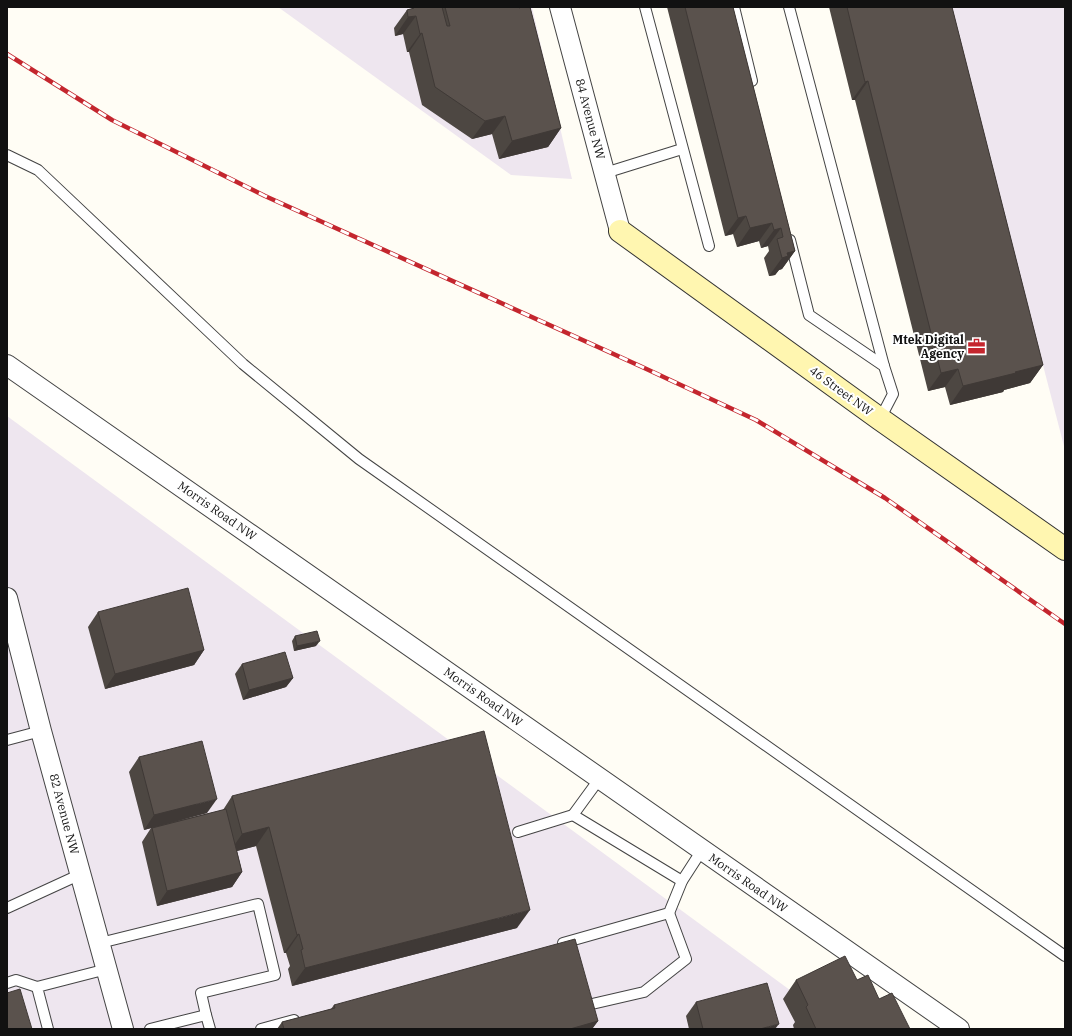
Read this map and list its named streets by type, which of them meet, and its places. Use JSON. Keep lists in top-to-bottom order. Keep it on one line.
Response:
{"streets":{"street":["84 Avenue NW","46 Street NW","Morris Road NW","82 Avenue NW"]},"crossings":[["84 Avenue NW","46 Street NW"]],"places":{"office":["Mtek Digital Agency"]}}
